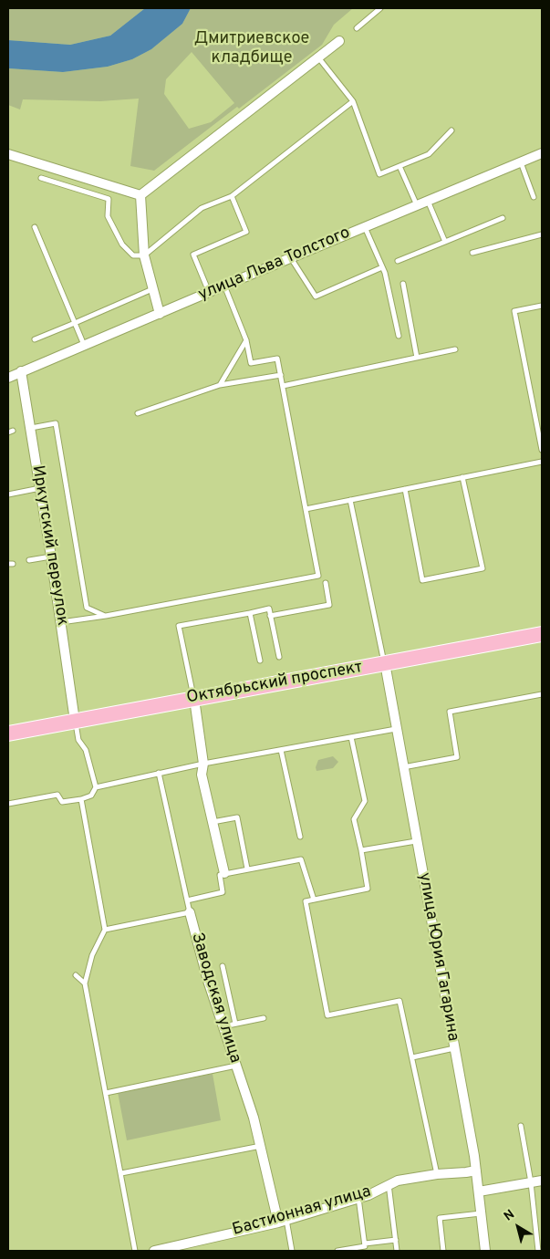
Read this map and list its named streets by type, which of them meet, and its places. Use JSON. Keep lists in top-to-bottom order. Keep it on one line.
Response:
{"streets":{"main road":["Октябрьский проспект"],"street":["улица Льва Толстого","Иркутский переулок","улица Юрия Гагарина","Заводская улица","Бастионная улица"]},"crossings":[["улица Льва Толстого","Иркутский переулок"],["Иркутский переулок","Октябрьский проспект"],["Октябрьский проспект","улица Юрия Гагарина"],["улица Юрия Гагарина","Бастионная улица"],["Заводская улица","Бастионная улица"]],"parks":["Дмитриевское кладбище"],"north":"top left"}
